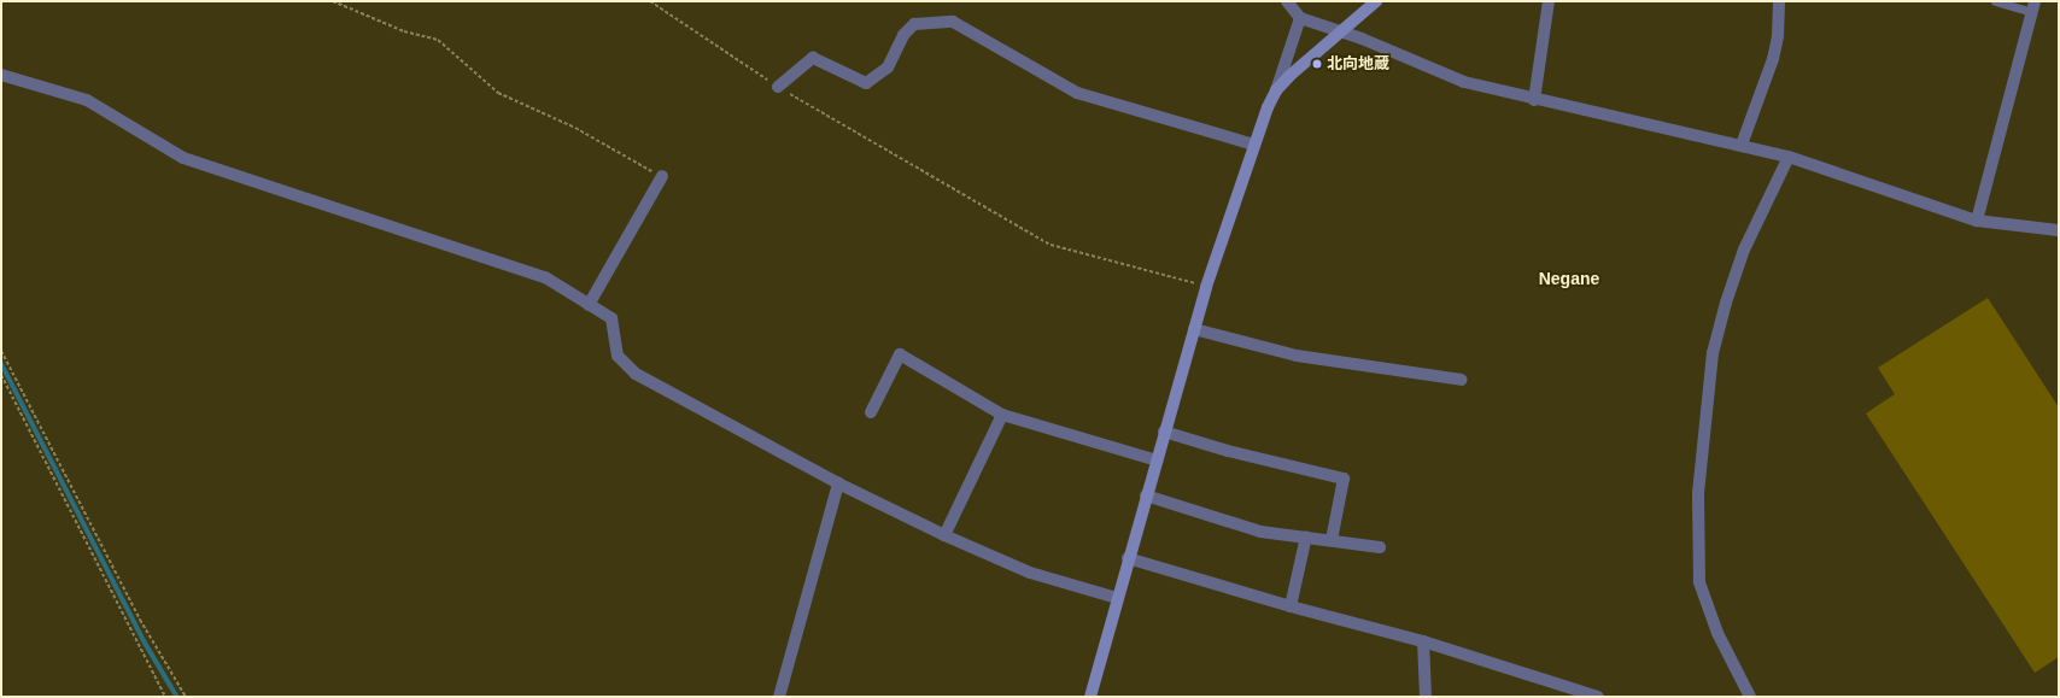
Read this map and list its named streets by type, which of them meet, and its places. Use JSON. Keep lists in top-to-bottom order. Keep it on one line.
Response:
{"districts":["Negane"],"places":["北向地蔵"]}
